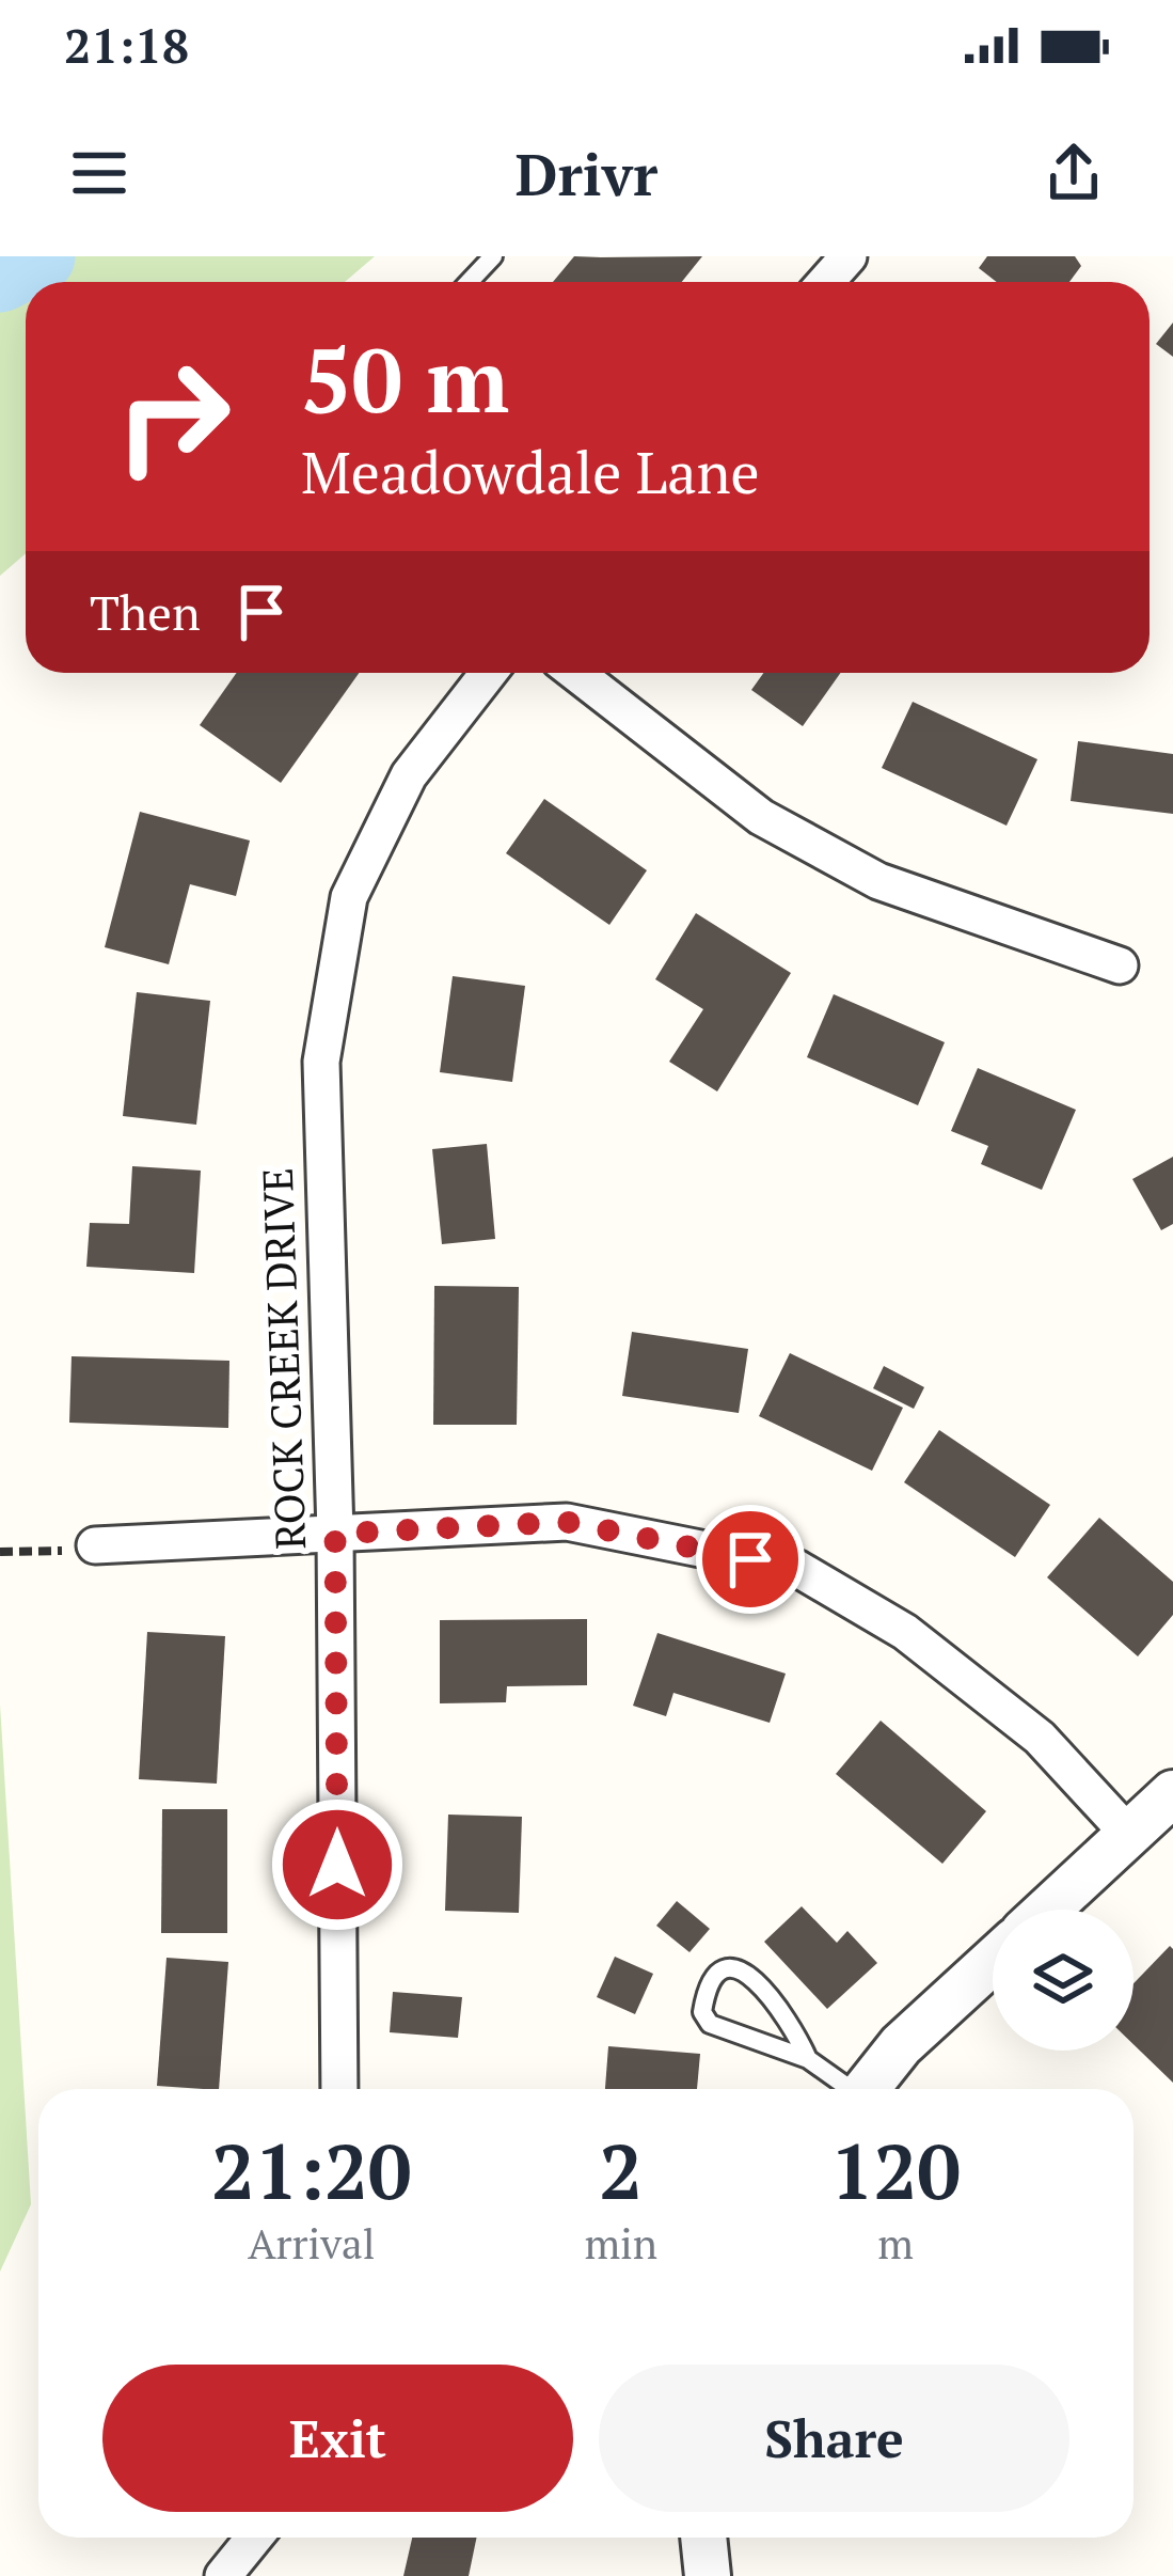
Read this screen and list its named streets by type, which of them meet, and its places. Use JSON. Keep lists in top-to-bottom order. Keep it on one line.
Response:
{"streets":{"street":["ROCK CREEK DRIVE"]},"page":{"status":"21:18","header":"Drivr","turn":["50 m","Meadowdale Lane"],"then":"Then","eta":["21:20","Arrival","2","min","120","m"],"buttons":["Exit","Share"]}}
